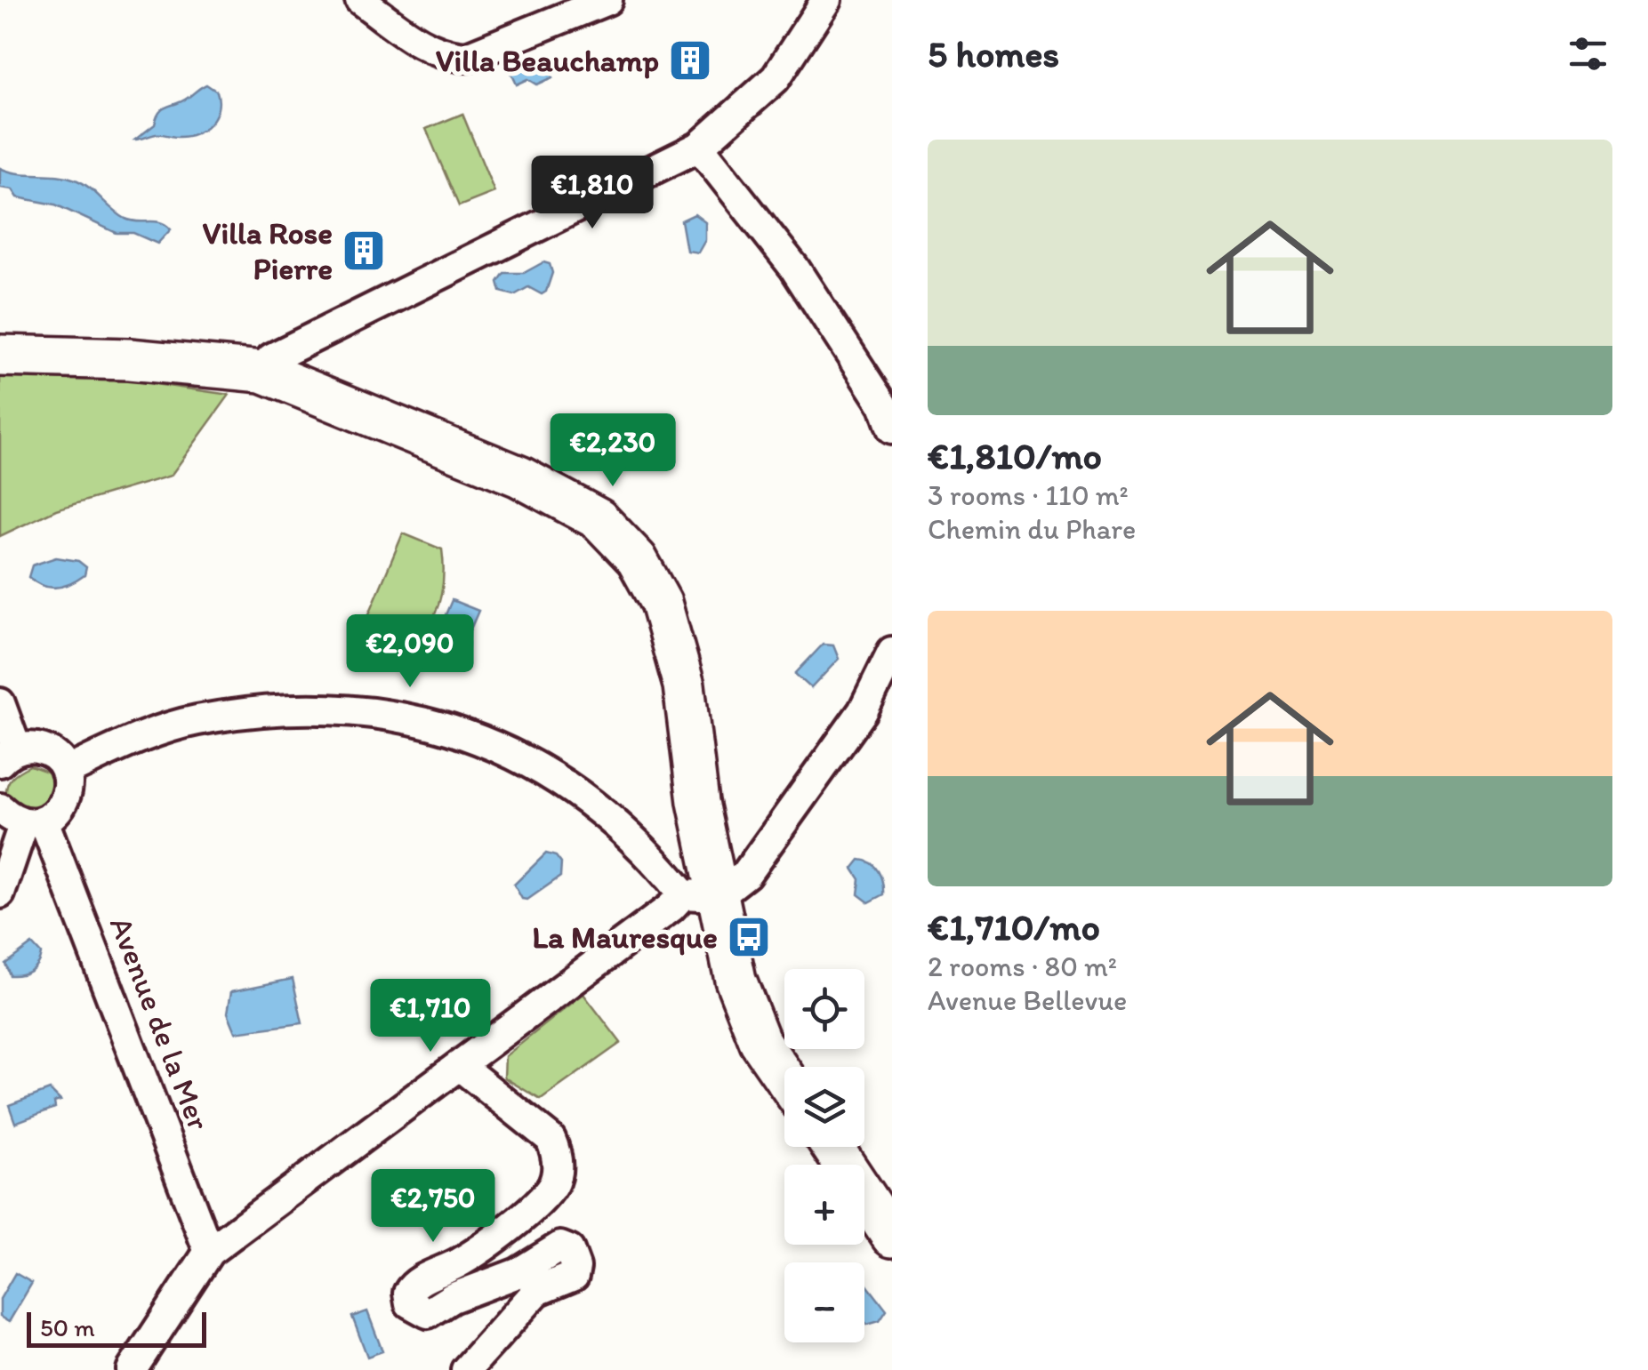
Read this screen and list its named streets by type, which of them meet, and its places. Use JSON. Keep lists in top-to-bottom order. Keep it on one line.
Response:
{"streets":{"street":["Avenue de la Mer"]},"places":{"building":["Villa Beauchamp","Villa Rose Pierre"],"bus stop":["La Mauresque"]},"scale_bar":"50 m","page":{"heading":"5 homes","list":[{"name":"€1,810/mo","note":"3 rooms · 110 m² · Chemin du Phare"},{"name":"€1,710/mo","note":"2 rooms · 80 m² · Avenue Bellevue"}],"price":["€1,810","€2,230","€2,090","€1,710","€2,750"],"map_buttons":["+","−"],"scale":"50 m"}}
